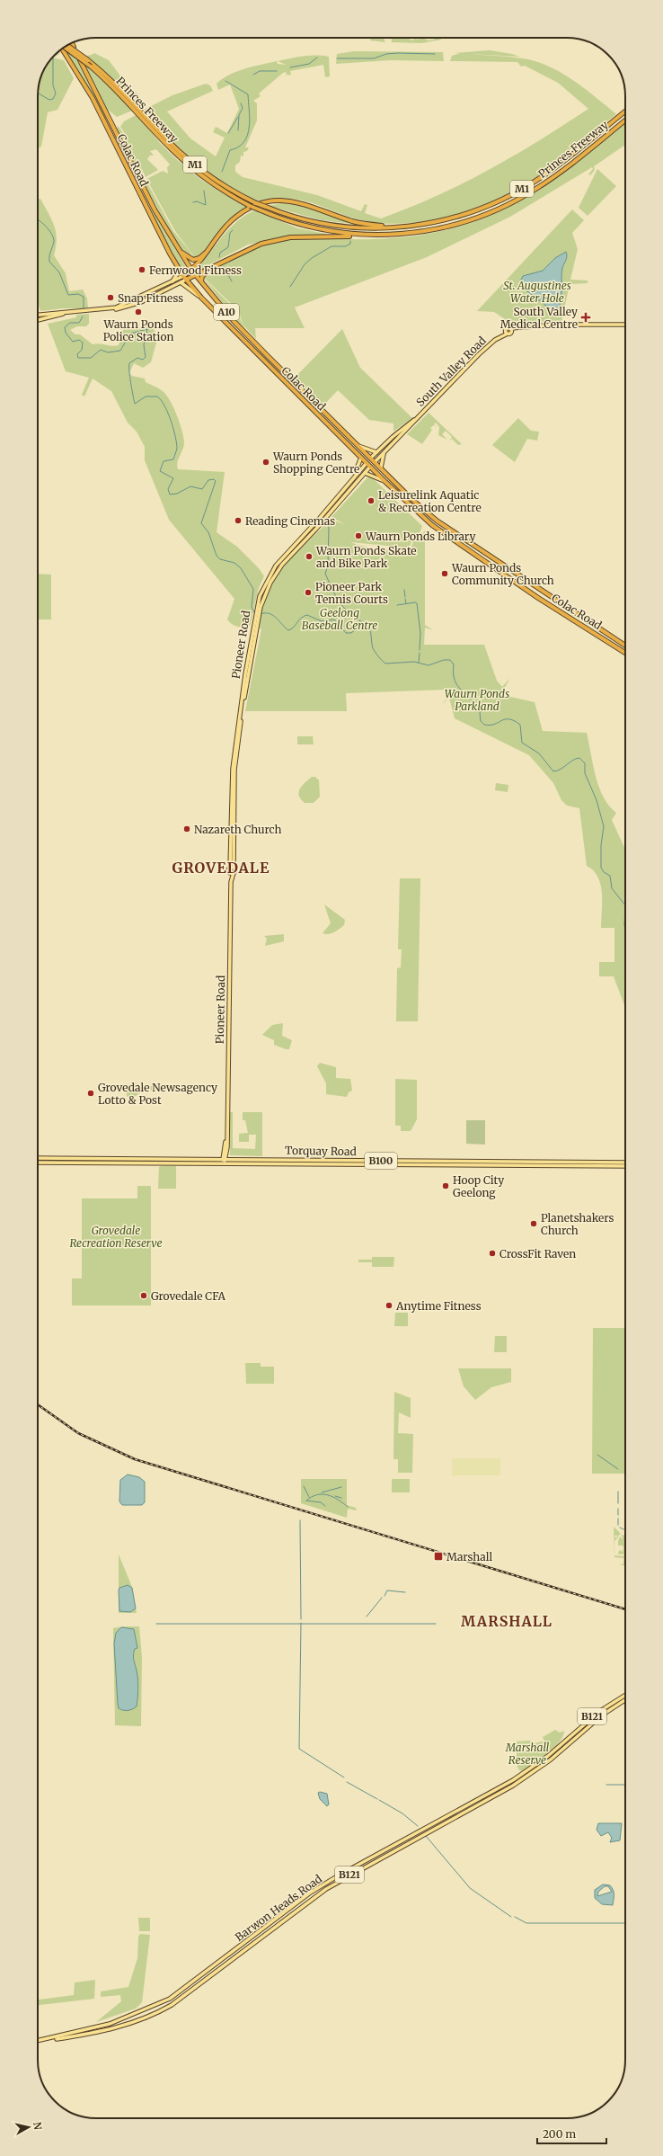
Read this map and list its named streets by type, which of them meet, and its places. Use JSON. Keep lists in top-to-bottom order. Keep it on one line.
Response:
{"streets":{"highway":["Princes Freeway","Colac Road","M1","A10"],"main road":["South Valley Road","Pioneer Road","Torquay Road","B100","B121","Barwon Heads Road"]},"crossings":[["Colac Road","South Valley Road"],["Colac Road","Pioneer Road"],["Pioneer Road","Torquay Road"]],"districts":["GROVEDALE","MARSHALL"],"parks":["St. Augustines Water Hole","Geelong Baseball Centre","Waurn Ponds Parkland","Grovedale Recreation Reserve","Marshall Reserve"],"places":{"other":["Fernwood Fitness","Snap Fitness","Waurn Ponds Police Station","Waurn Ponds Shopping Centre","Leisurelink Aquatic & Recreation Centre","Reading Cinemas","Waurn Ponds Library","Waurn Ponds Skate and Bike Park","Waurn Ponds Community Church","Pioneer Park Tennis Courts","Nazareth Church","Grovedale Newsagency Lotto & Post","Hoop City Geelong","Planetshakers Church","CrossFit Raven","Grovedale CFA","Anytime Fitness"],"health":["South Valley Medical Centre"],"transit":["Marshall"]},"scale_bar":"200 m","north":"right"}
